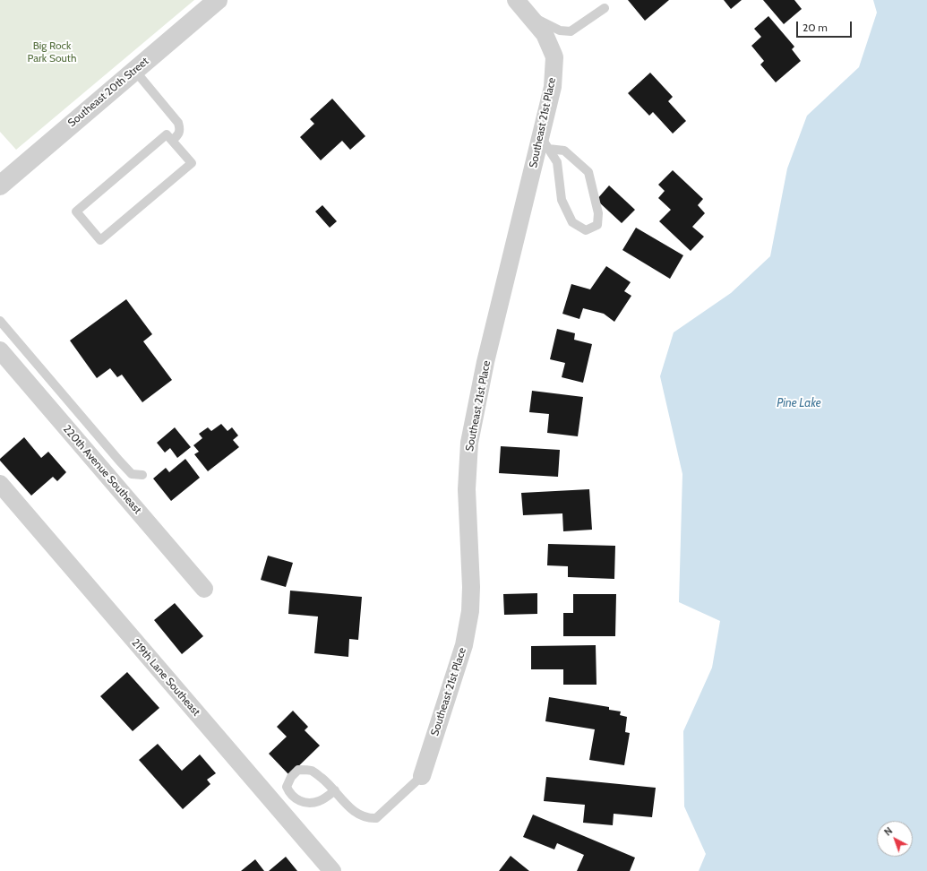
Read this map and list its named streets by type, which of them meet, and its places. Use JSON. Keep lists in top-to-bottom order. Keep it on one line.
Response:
{"streets":{"street":["Southeast 20th Street","Southeast 21st Place","220th Avenue Southeast","219th Lane Southeast"]},"water":["Pine Lake"],"parks":["Big Rock Park South"],"scale_bar":"20 m","north":"top left"}
